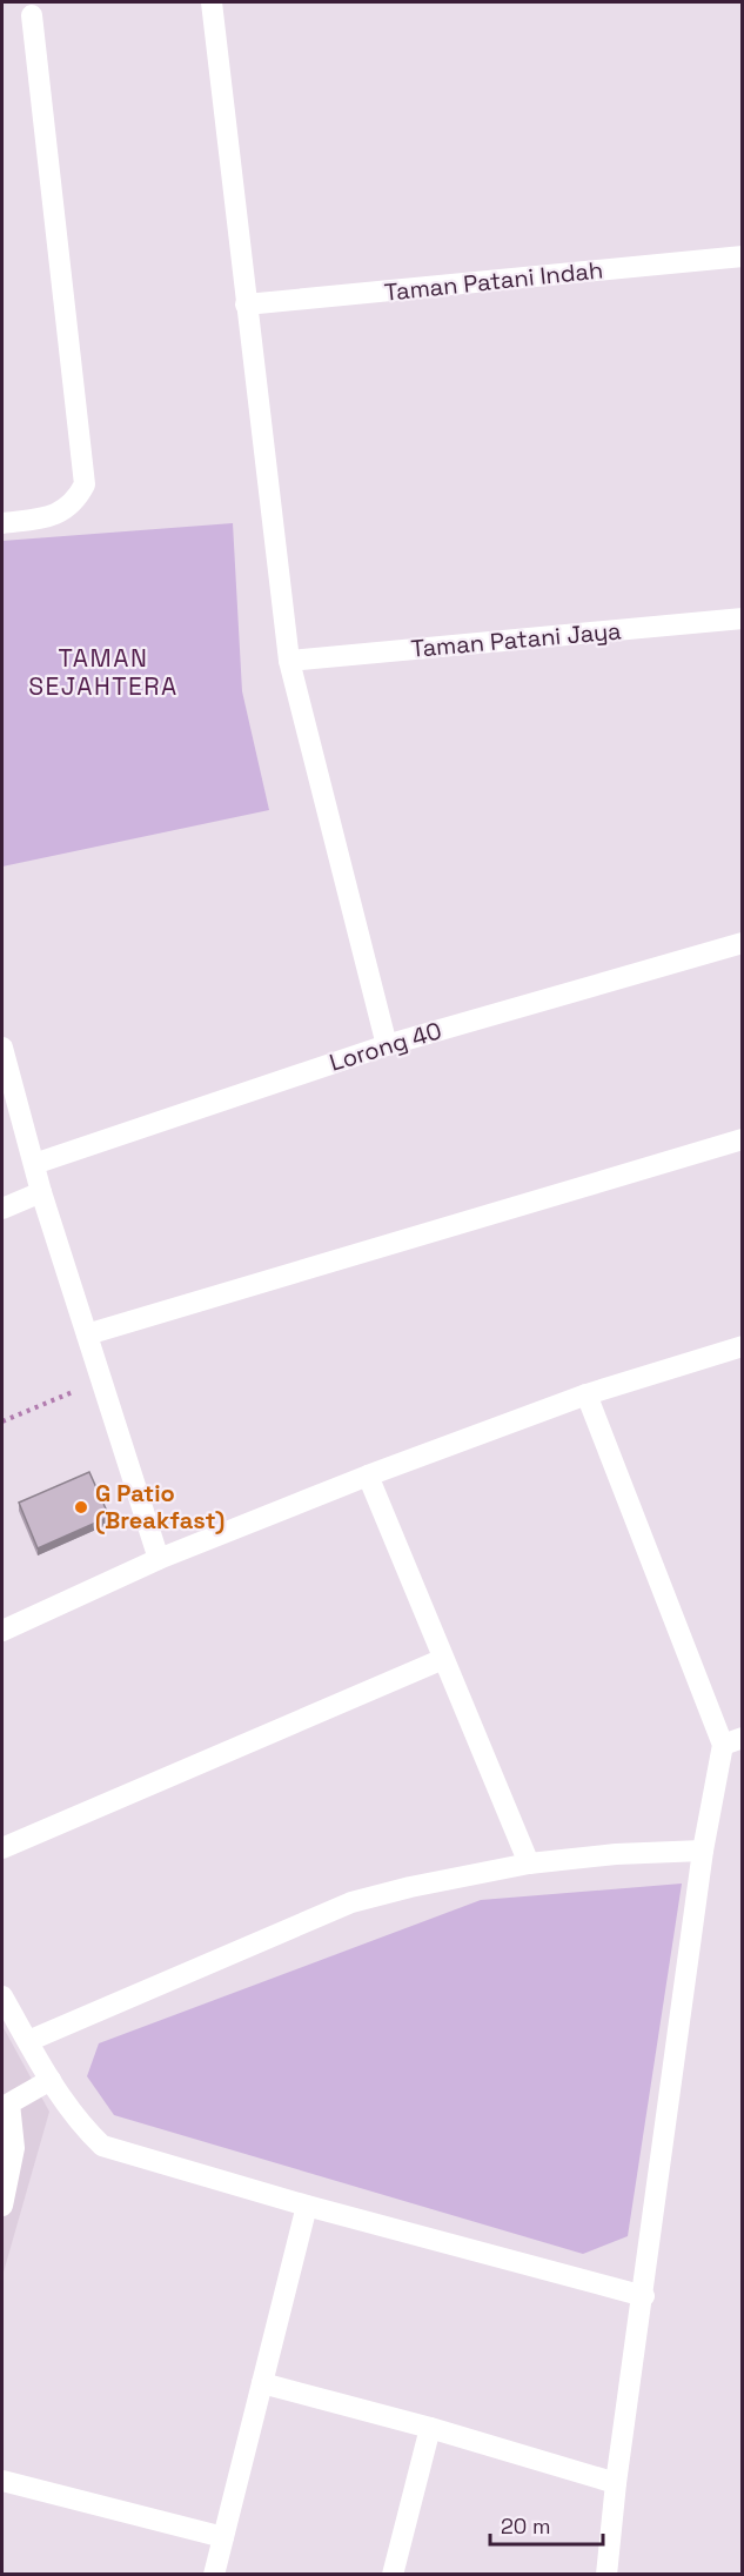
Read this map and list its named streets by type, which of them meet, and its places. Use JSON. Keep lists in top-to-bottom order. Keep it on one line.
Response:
{"streets":{"street":["Taman Patani Indah","Taman Patani Jaya","Lorong 40"]},"districts":["TAMAN SEJAHTERA"],"places":["G Patio (Breakfast)"],"scale_bar":"20 m"}
